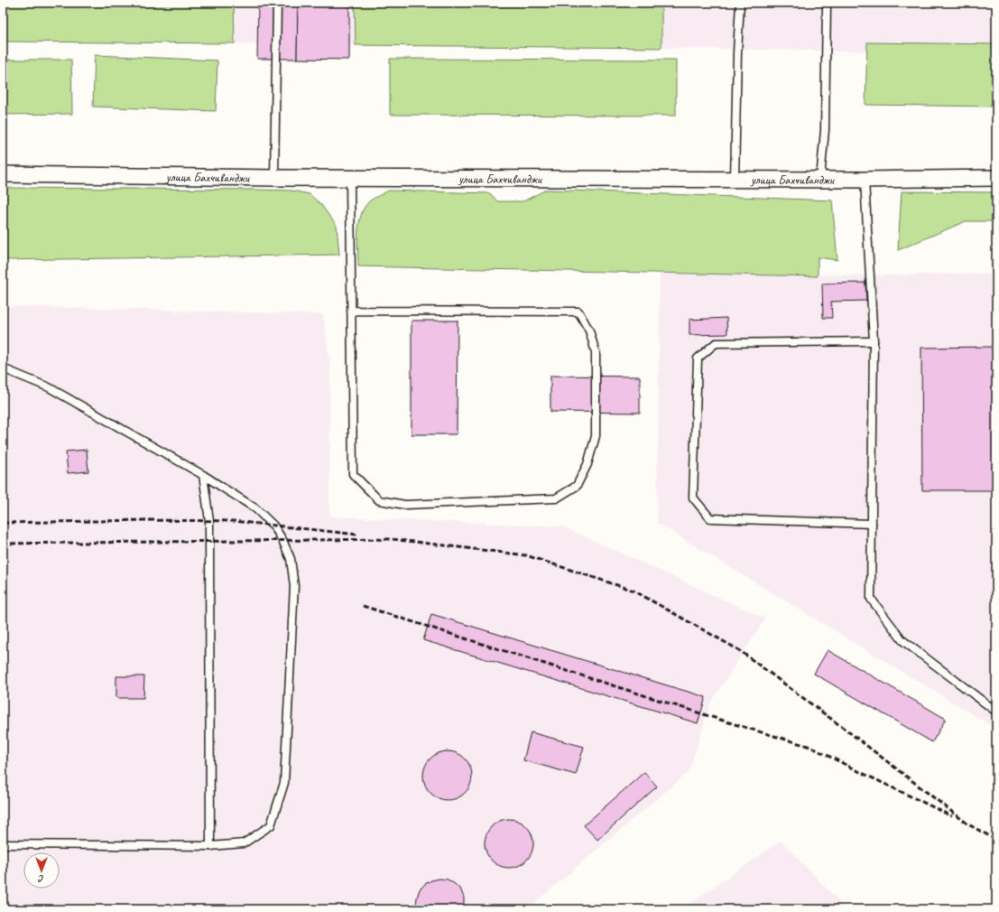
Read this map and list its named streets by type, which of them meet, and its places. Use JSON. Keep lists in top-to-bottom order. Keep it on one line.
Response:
{"streets":{"street":["улица Бахчиванджи"]},"north":"bottom"}
